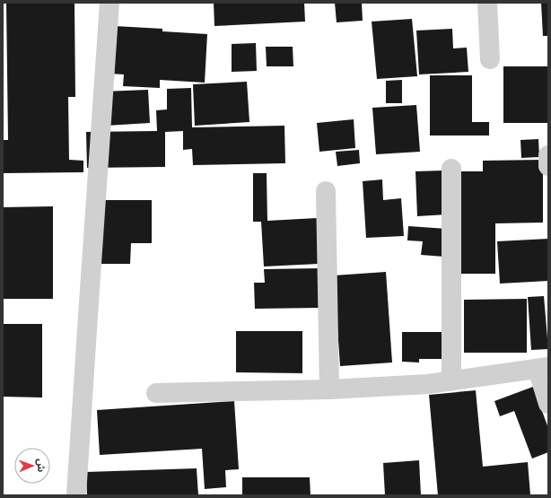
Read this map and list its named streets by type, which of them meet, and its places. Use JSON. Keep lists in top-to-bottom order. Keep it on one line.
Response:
{"north":"right"}
